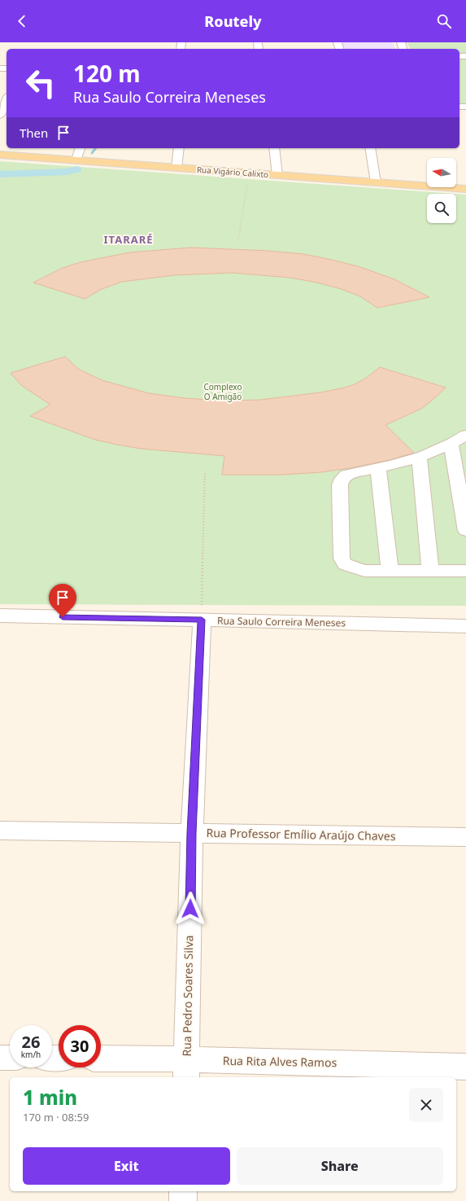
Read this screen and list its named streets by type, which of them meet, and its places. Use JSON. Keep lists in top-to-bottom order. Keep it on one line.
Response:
{"streets":{"main road":["Rua Vigário Calixto"],"street":["Rua Saulo Correira Meneses","Rua Professor Emílio Araújo Chaves","Rua Pedro Soares Silva","Rua Rita Alves Ramos"]},"crossings":[["Rua Saulo Correira Meneses","Rua Pedro Soares Silva"],["Rua Professor Emílio Araújo Chaves","Rua Pedro Soares Silva"],["Rua Pedro Soares Silva","Rua Rita Alves Ramos"]],"districts":["ITARARÉ"],"parks":["Complexo O Amigão"],"north":"left","page":{"header":"Routely","turn":["120 m","Rua Saulo Correira Meneses"],"then":"Then","speed":"26 km/h","limit":"30","heading":["1 min","170 m · 08:59"],"buttons":["Exit","Share"]}}
